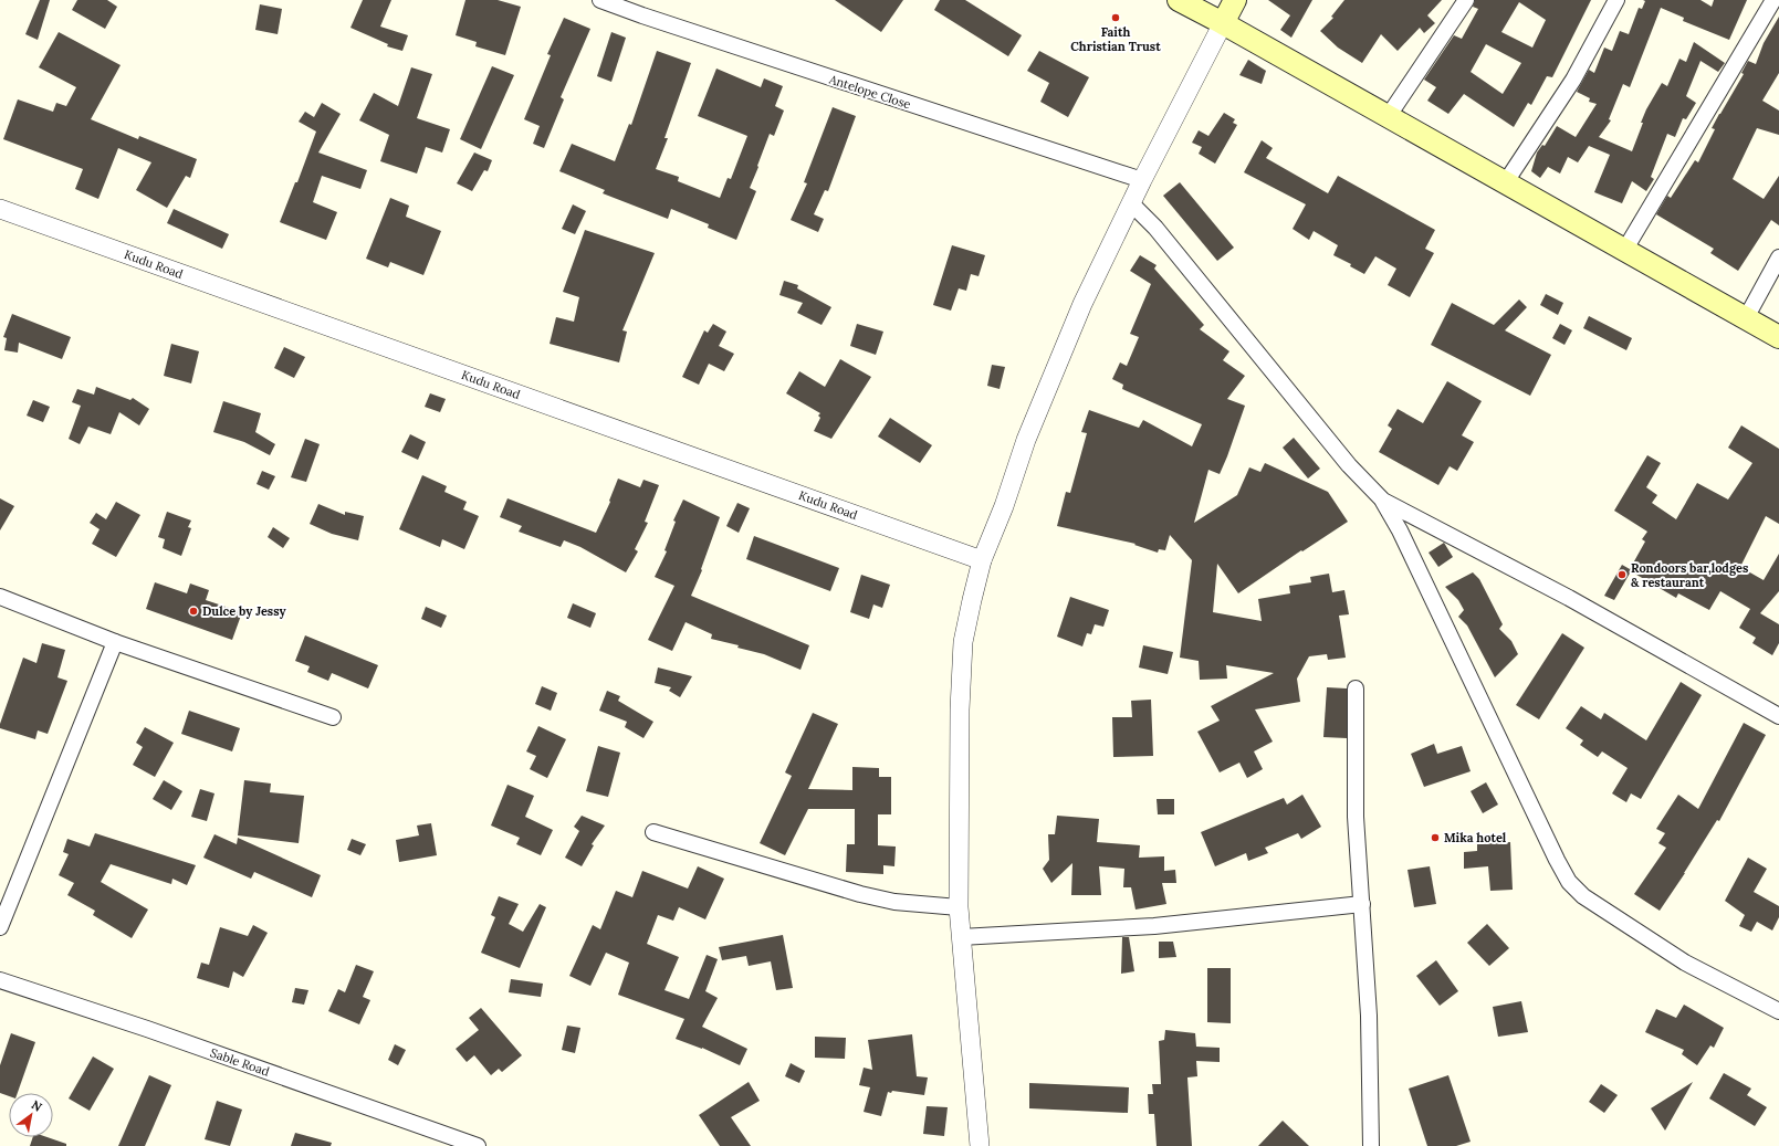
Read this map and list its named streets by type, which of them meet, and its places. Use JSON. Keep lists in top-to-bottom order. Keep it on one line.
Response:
{"streets":{"street":["Antelope Close","Kudu Road","Sable Road"]},"places":["Faith Christian Trust","Rondoors bar,lodges & restaurant","Dulce by Jessy","Mika hotel"],"north":"top right"}
